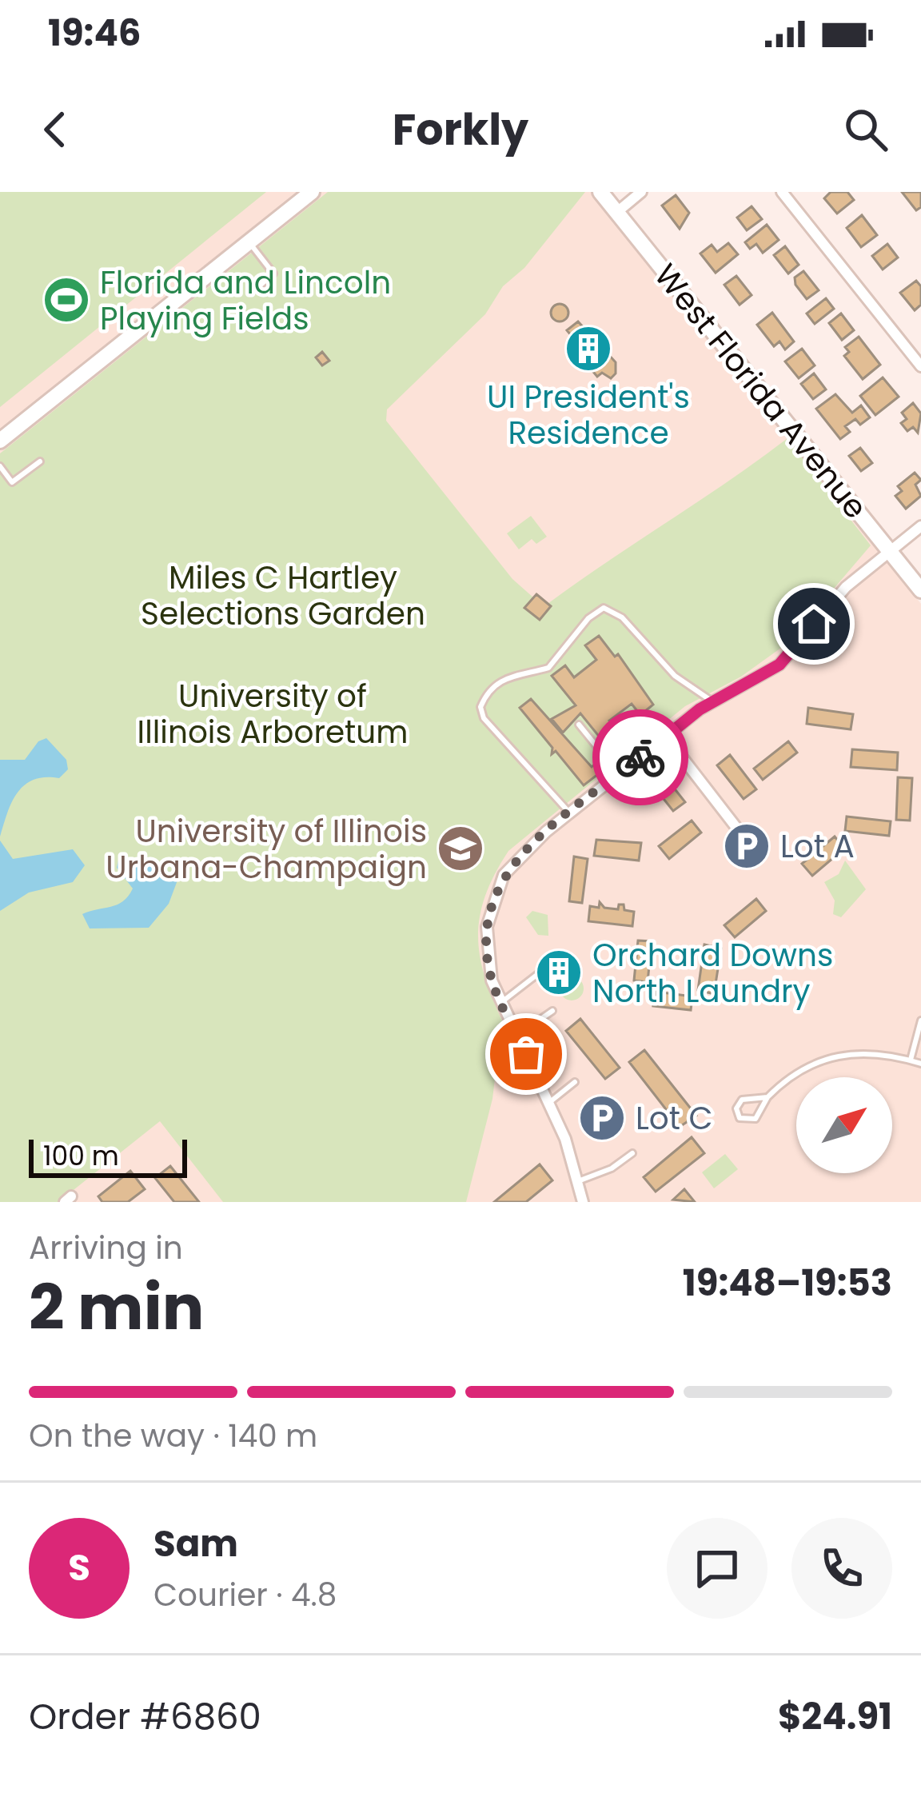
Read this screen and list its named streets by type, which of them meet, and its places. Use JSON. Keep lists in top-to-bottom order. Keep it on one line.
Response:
{"streets":{"main road":["West Florida Avenue"]},"parks":["Miles C Hartley Selections Garden","University of Illinois Arboretum"],"places":{"sports":["Florida and Lincoln Playing Fields"],"building":["UI President's Residence","Orchard Downs North Laundry"],"parking":["Lot A","Lot C"],"school or university":["University of Illinois Urbana-Champaign"]},"scale_bar":"100 m","north":"top right","page":{"status":"19:46","header":"Forkly","scale":"100 m","heading":["2 min","Arriving in","19:48–19:53"],"panel":["Sam","Courier · 4.8","Order #6860","$24.91"],"bar":"On the way · 140 m","round":"S"}}
